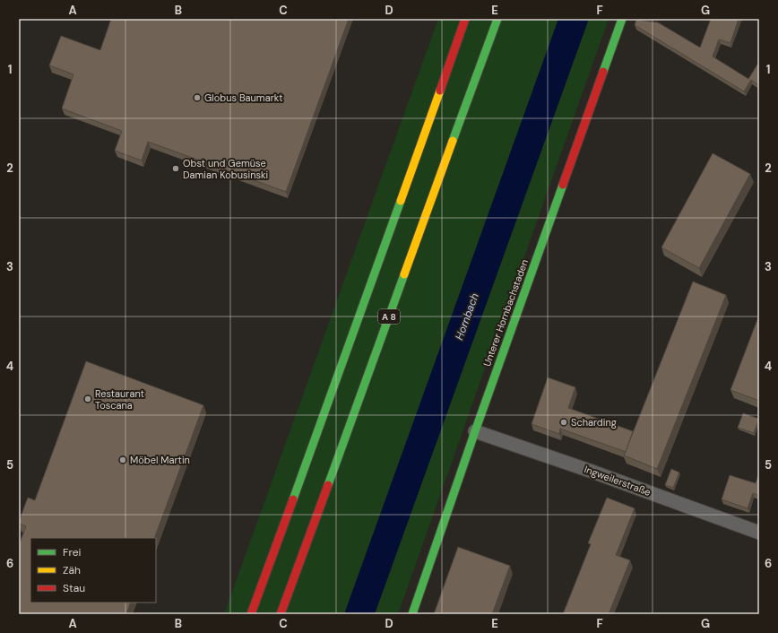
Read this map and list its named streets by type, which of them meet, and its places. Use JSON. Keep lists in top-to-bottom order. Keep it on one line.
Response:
{"streets":{"main road":["Unterer Hornbachstaden","A 8"],"street":["Ingweilerstraße"]},"crossings":[["Unterer Hornbachstaden","Ingweilerstraße"]],"water":["Hornbach"],"places":["Globus Baumarkt","Obst und Gemüse Damian Kobusinski","Restaurant Toscana","Scharding","Möbel Martin"],"legend":["Frei","Zäh","Stau"],"grid":{"columns":["A","B","C","D","E","F","G"],"rows":["1","2","3","4","5","6"]}}
